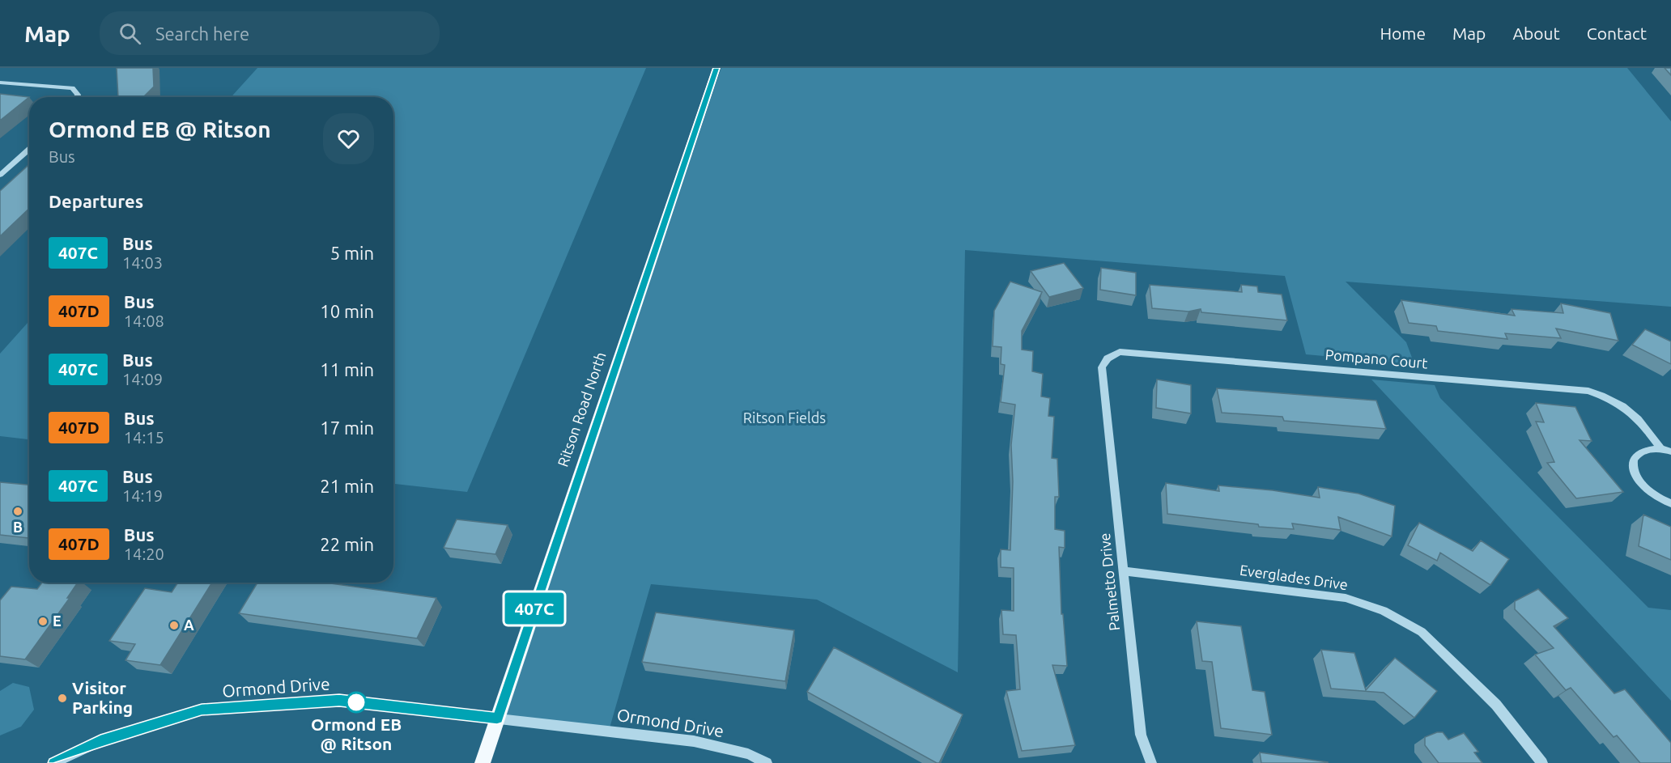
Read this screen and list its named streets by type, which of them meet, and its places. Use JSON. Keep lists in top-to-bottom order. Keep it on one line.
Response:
{"streets":{"main road":["Ritson Road North"],"street":["Pompano Court","Everglades Drive","Palmetto Drive","Ormond Drive"]},"crossings":[["Pompano Court","Palmetto Drive"],["Ritson Road North","Ormond Drive"],["Everglades Drive","Palmetto Drive"]],"parks":["Ritson Fields"],"places":["B","E","A","Visitor Parking","Ormond EB @ Ritson"],"lines":["bus line 407C"],"page":{"header":"Map","search":"Search here","nav":["Home","Map","About","Contact"],"on_map":"407C","heading":[["Ormond EB @ Ritson","Bus"],"Departures"],"list":[{"mark":"407C","name":"Bus","note":"14:03","value":"5 min"},{"mark":"407D","name":"Bus","note":"14:08","value":"10 min"},{"mark":"407C","name":"Bus","note":"14:09","value":"11 min"},{"mark":"407D","name":"Bus","note":"14:15","value":"17 min"},{"mark":"407C","name":"Bus","note":"14:19","value":"21 min"},{"mark":"407D","name":"Bus","note":"14:20","value":"22 min"}]}}
